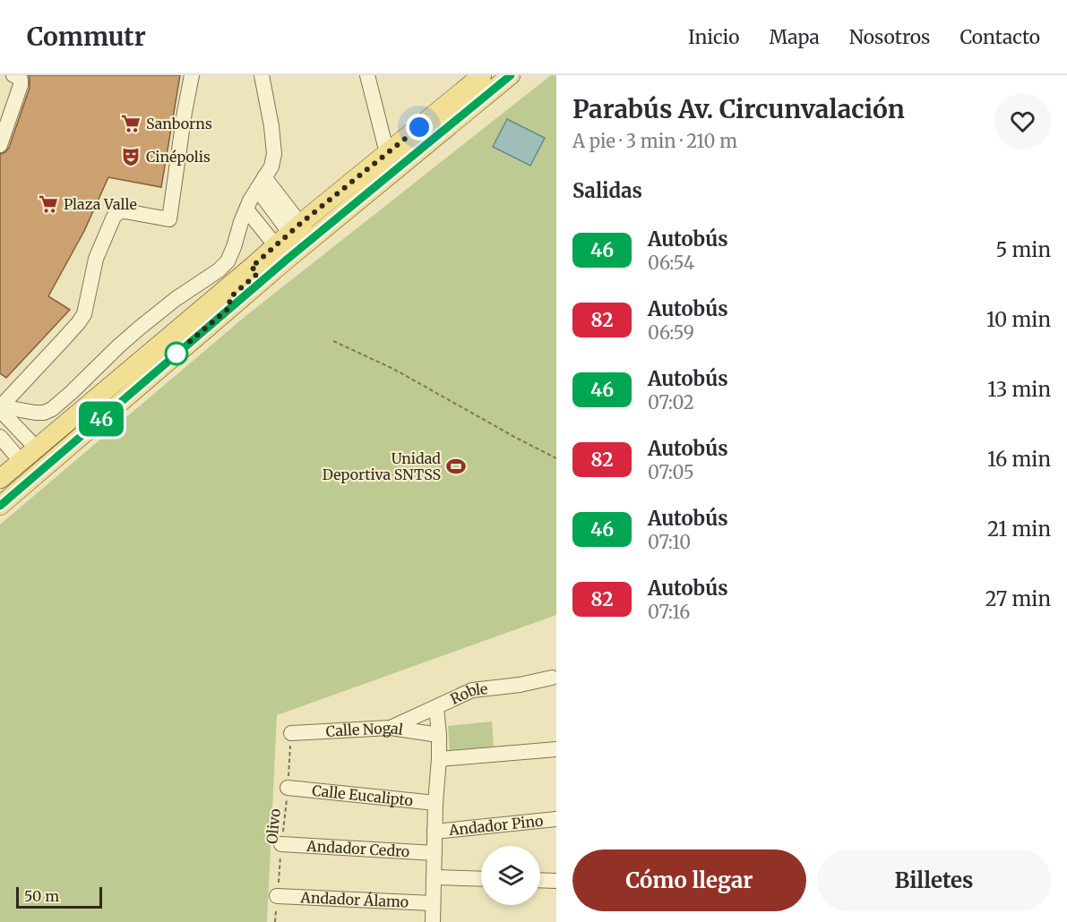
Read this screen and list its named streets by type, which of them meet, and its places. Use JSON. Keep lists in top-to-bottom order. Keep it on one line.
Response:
{"streets":{"street":["Roble","Calle Nogal","Calle Eucalipto","Andador Pino","Andador Cedro","Andador Álamo"],"path":["Olivo"]},"crossings":[["Roble","Calle Nogal"],["Calle Nogal","Olivo"],["Calle Eucalipto","Olivo"],["Olivo","Andador Cedro"],["Olivo","Andador Álamo"]],"places":{"supermarket":["Sanborns","Plaza Valle"],"theatre":["Cinépolis"],"sports":["Unidad Deportiva SNTSS"]},"lines":["bus line 46"],"scale_bar":"50 m","page":{"header":"Commutr","nav":["Inicio","Mapa","Nosotros","Contacto"],"on_map":"46","heading":[["Parabús Av. Circunvalación","A pie · 3 min · 210 m"],"Salidas"],"list":[{"mark":"46","name":"Autobús","note":"06:54","value":"5 min"},{"mark":"82","name":"Autobús","note":"06:59","value":"10 min"},{"mark":"46","name":"Autobús","note":"07:02","value":"13 min"},{"mark":"82","name":"Autobús","note":"07:05","value":"16 min"},{"mark":"46","name":"Autobús","note":"07:10","value":"21 min"},{"mark":"82","name":"Autobús","note":"07:16","value":"27 min"}],"buttons":["Cómo llegar","Billetes"],"scale":"50 m"}}
